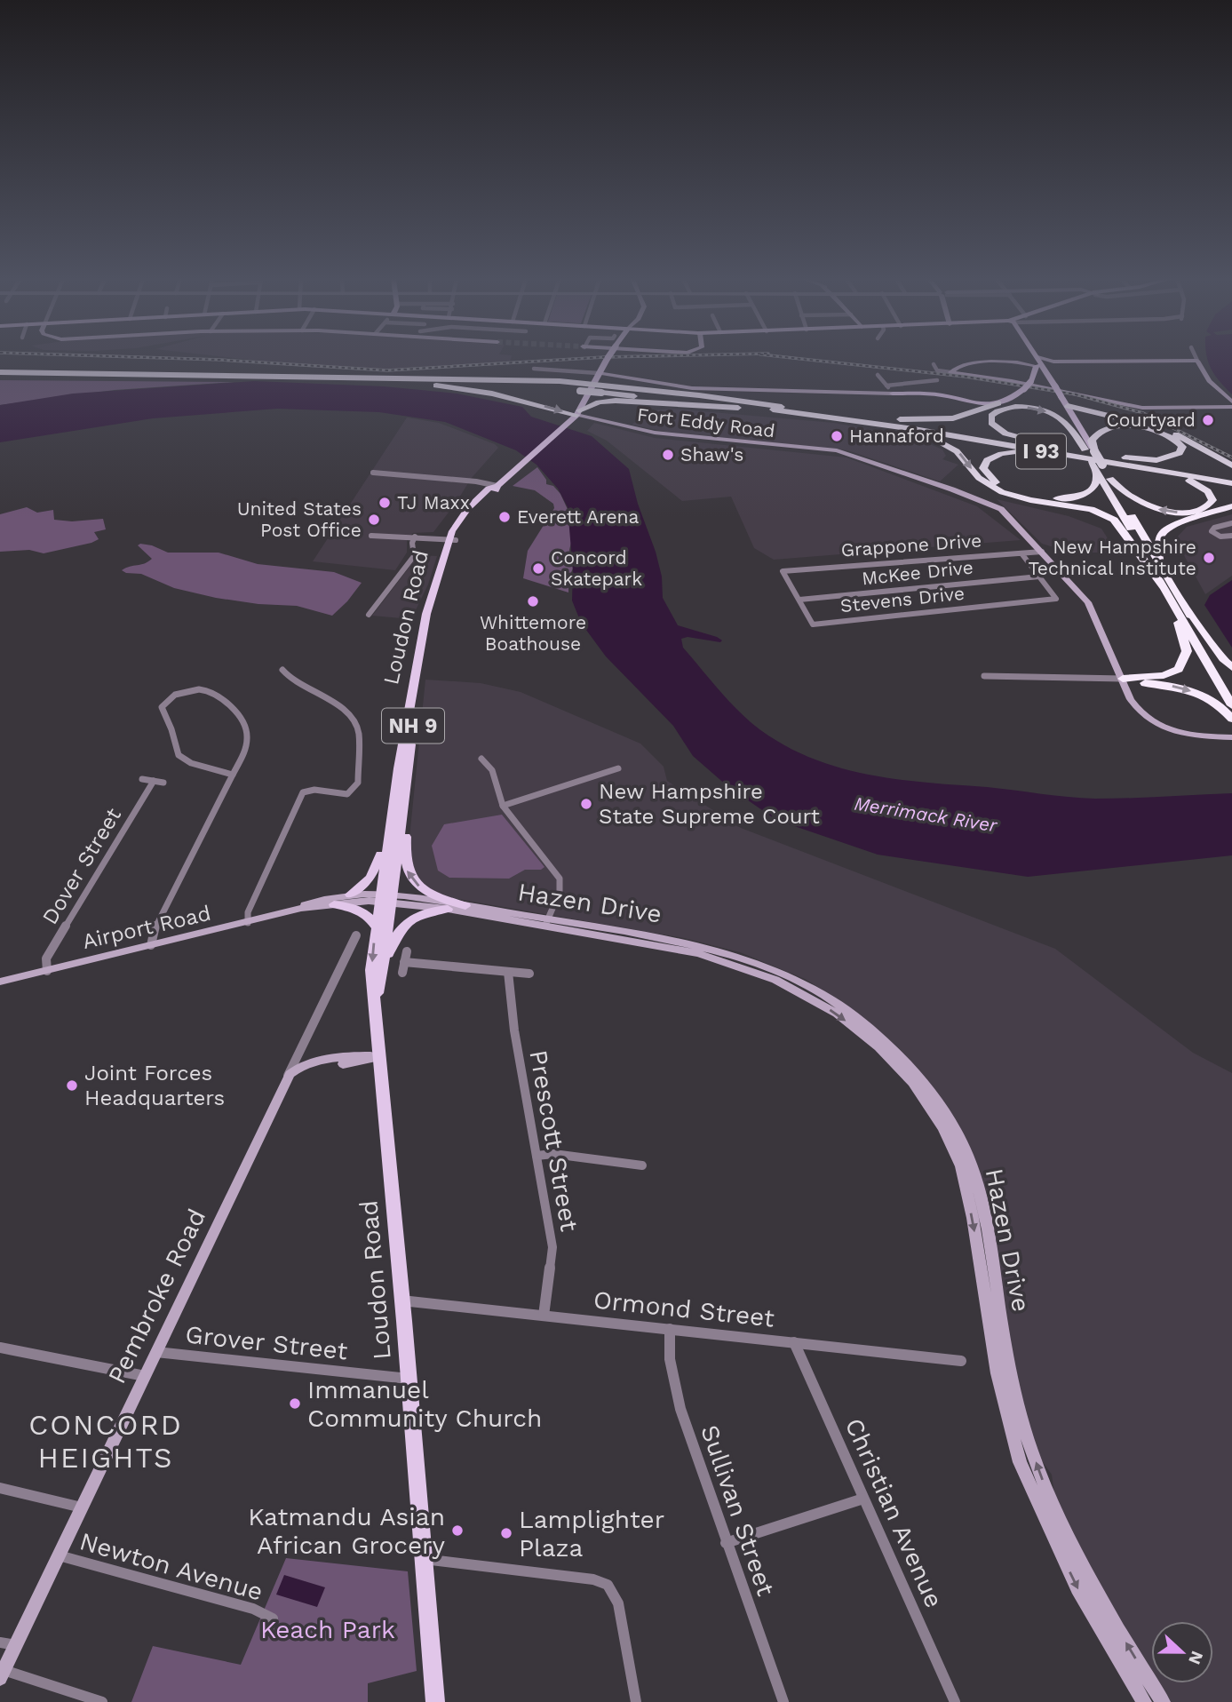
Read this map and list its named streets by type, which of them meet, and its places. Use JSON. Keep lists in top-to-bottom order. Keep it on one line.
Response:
{"streets":{"highway":["I 93"],"main road":["Loudon Road","NH 9"],"street":["Fort Eddy Road","Grappone Drive","McKee Drive","Stevens Drive","Dover Street","Hazen Drive","Airport Road","Prescott Street","Pembroke Road","Ormond Street","Grover Street","Sullivan Street","Christian Avenue","Newton Avenue"]},"crossings":[["Fort Eddy Road","Grappone Drive"],["Fort Eddy Road","Loudon Road"],["I 93","Loudon Road"],["Grappone Drive","Stevens Drive"],["McKee Drive","Stevens Drive"],["Loudon Road","Hazen Drive"],["Loudon Road","Airport Road"],["Loudon Road","Ormond Street"],["Loudon Road","Grover Street"],["Dover Street","Airport Road"],["Hazen Drive","Airport Road"],["Prescott Street","Ormond Street"],["Pembroke Road","Grover Street"],["Pembroke Road","Newton Avenue"],["Ormond Street","Sullivan Street"],["Ormond Street","Christian Avenue"]],"districts":["CONCORD HEIGHTS"],"water":["Merrimack River"],"parks":["Keach Park"],"places":["Courtyard","Hannaford","Shaw's","TJ Maxx","Everett Arena","United States Post Office","New Hampshire Technical Institute","Concord Skatepark","Whittemore Boathouse","New Hampshire State Supreme Court","Joint Forces Headquarters","Immanuel Community Church","Katmandu Asian African Grocery","Lamplighter Plaza"],"north":"right"}
